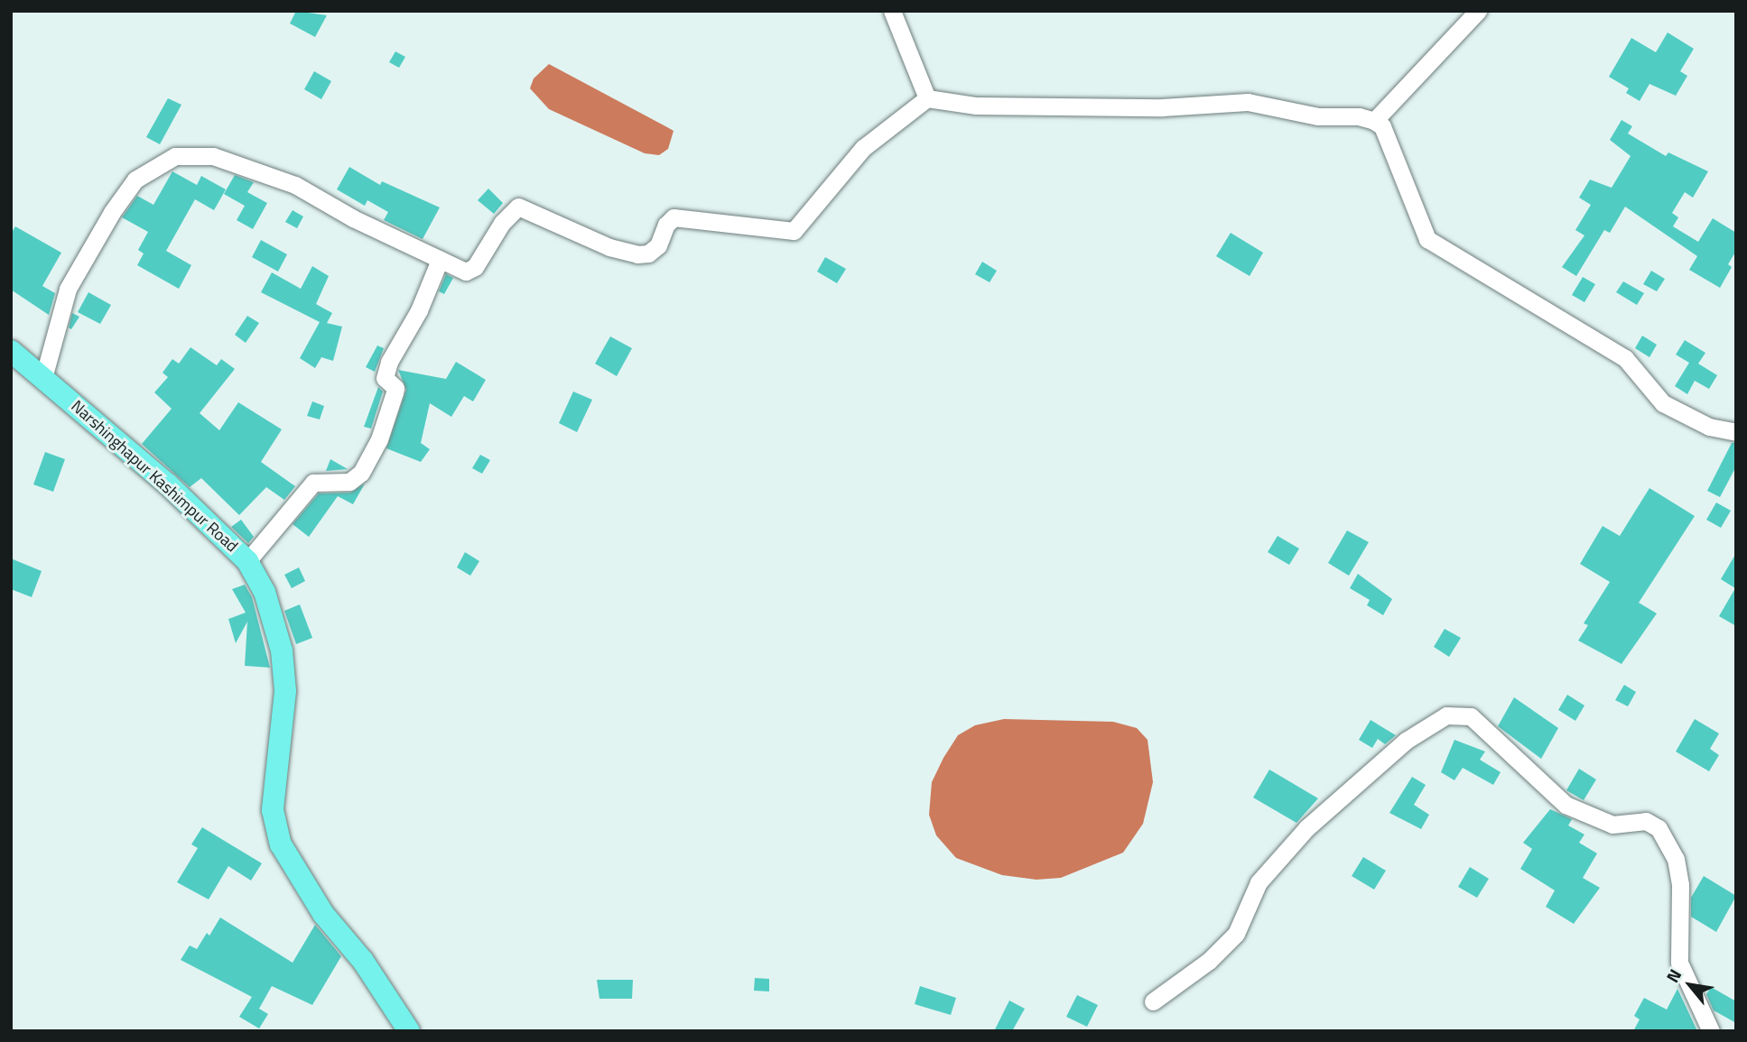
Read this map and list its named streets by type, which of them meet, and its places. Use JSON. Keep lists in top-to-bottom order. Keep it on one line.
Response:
{"streets":{"main road":["Narshinghapur Kashimpur Road"]},"north":"top left"}
